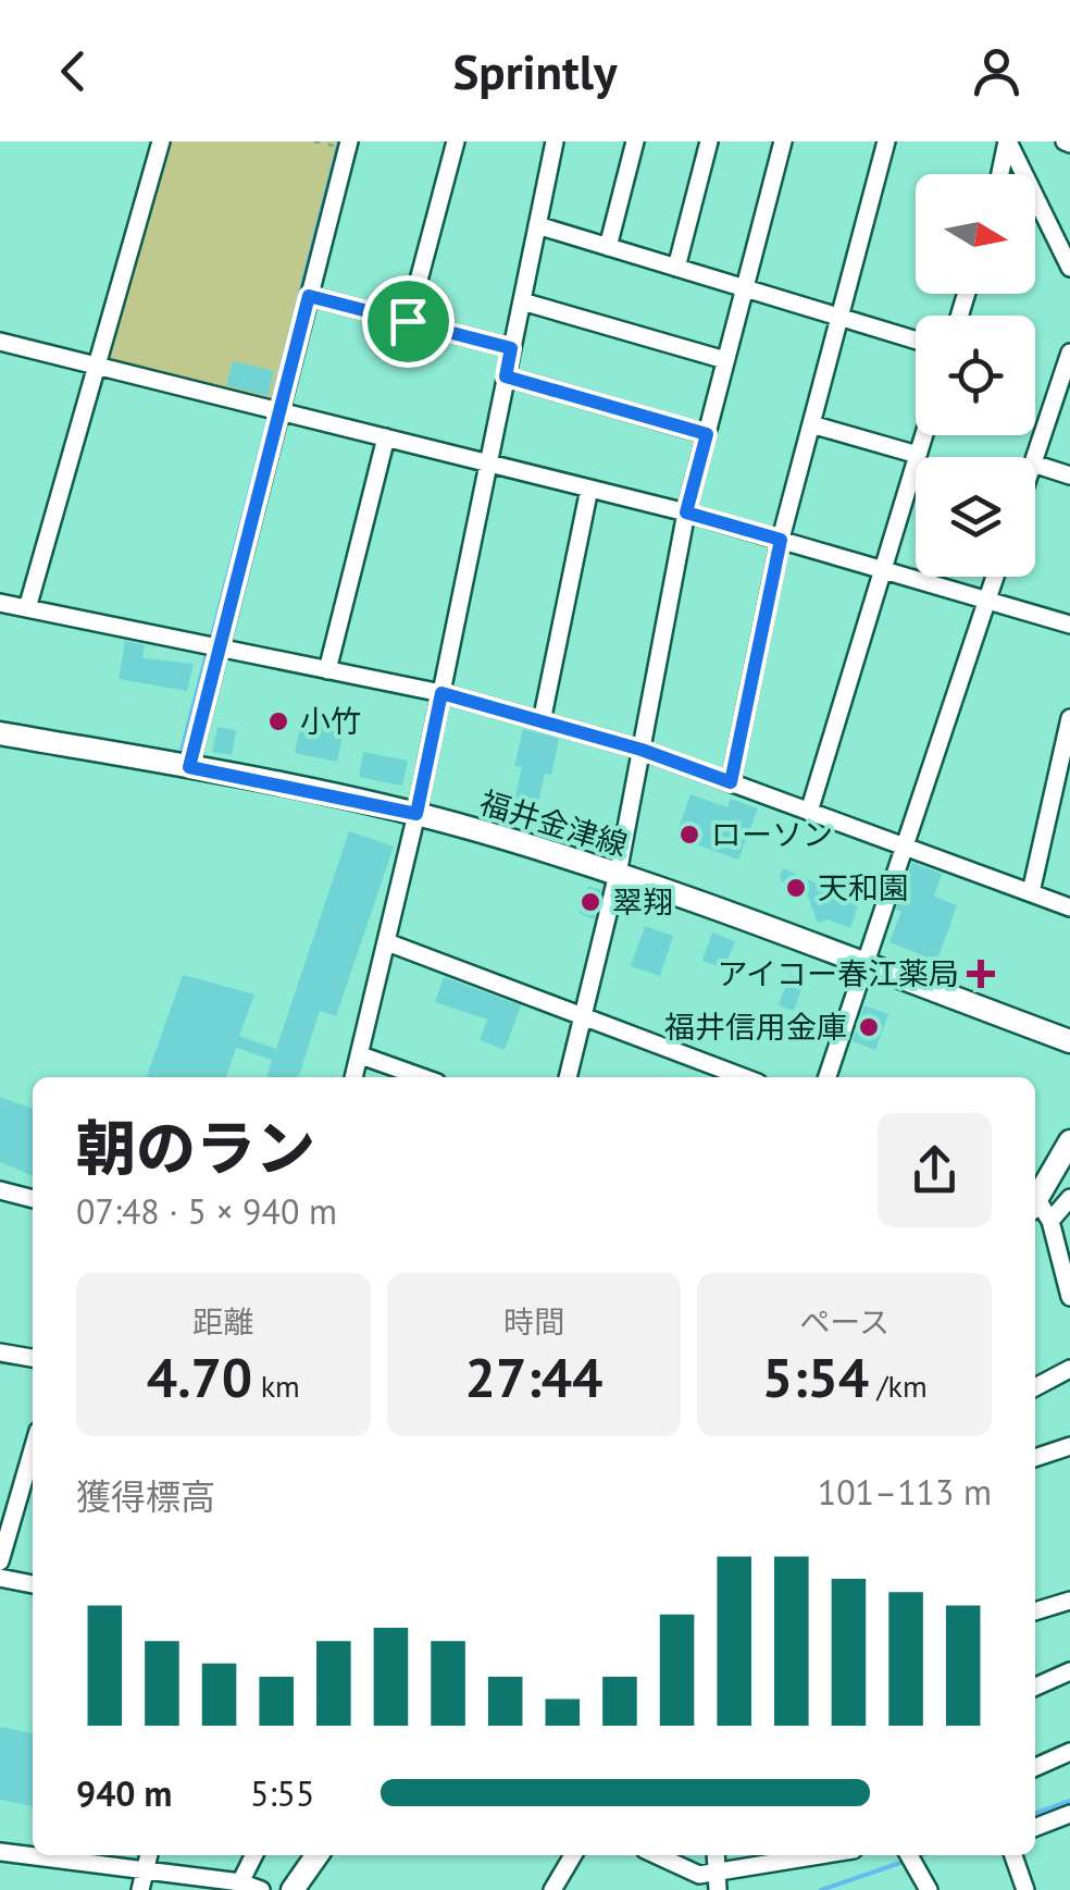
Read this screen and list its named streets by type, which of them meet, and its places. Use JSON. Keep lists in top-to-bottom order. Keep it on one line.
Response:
{"streets":{"main road":["福井金津線"]},"places":{"other":["小竹","ローソン","天和園","翠翔","福井信用金庫"],"health":["アイコー春江薬局"]},"north":"right","page":{"header":"Sprintly","heading":["朝のラン","07:48 · 5 × 940 m"],"stats":[["距離","4.70 km"],["時間","27:44"],["ペース","5:54 /km"]],"chart":["獲得標高","101–113 m"],"list":[{"name":"940 m","note":"5:55"}]}}
